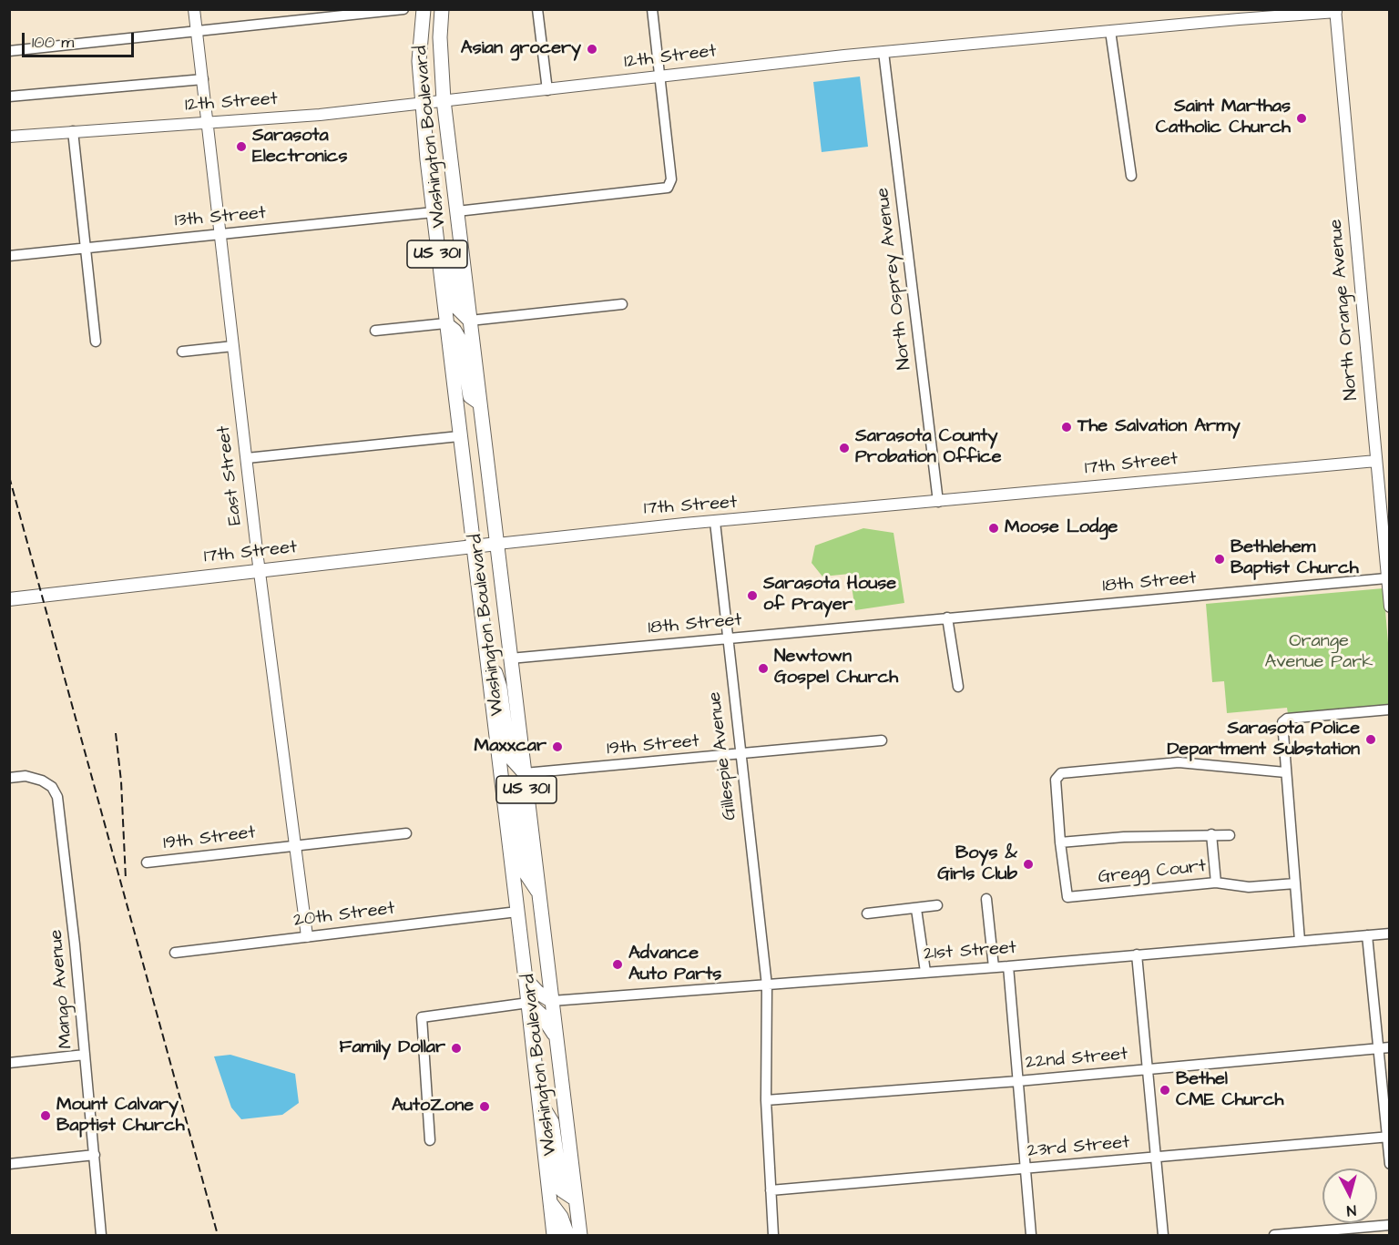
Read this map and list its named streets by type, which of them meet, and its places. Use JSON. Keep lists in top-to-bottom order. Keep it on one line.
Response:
{"streets":{"main road":["Washington Boulevard","US 301","17th Street"],"street":["12th Street","13th Street","North Osprey Avenue","North Orange Avenue","East Street","18th Street","19th Street","Gillespie Avenue","Gregg Court","20th Street","21st Street","Mango Avenue","22nd Street","23rd Street"]},"crossings":[["12th Street","Washington Boulevard"],["12th Street","North Osprey Avenue"],["12th Street","North Orange Avenue"],["12th Street","East Street"],["Washington Boulevard","13th Street"],["Washington Boulevard","17th Street"],["Washington Boulevard","18th Street"],["Washington Boulevard","19th Street"],["Washington Boulevard","20th Street"],["Washington Boulevard","21st Street"],["13th Street","East Street"],["North Osprey Avenue","17th Street"],["North Orange Avenue","17th Street"],["North Orange Avenue","18th Street"],["17th Street","East Street"],["17th Street","Gillespie Avenue"],["East Street","19th Street"],["East Street","20th Street"],["18th Street","Gillespie Avenue"],["19th Street","Gillespie Avenue"],["Gillespie Avenue","21st Street"],["Gillespie Avenue","22nd Street"],["Gillespie Avenue","23rd Street"]],"parks":["Orange Avenue Park"],"places":["Asian grocery","Saint Marthas Catholic Church","Sarasota Electronics","The Salvation Army","Sarasota County Probation Office","Moose Lodge","Bethlehem Baptist Church","Sarasota House of Prayer","Newtown Gospel Church","Sarasota Police Department Substation","Maxxcar","Boys & Girls Club","Advance Auto Parts","Family Dollar","Bethel CME Church","AutoZone","Mount Calvary Baptist Church"],"scale_bar":"100 m","north":"bottom"}
